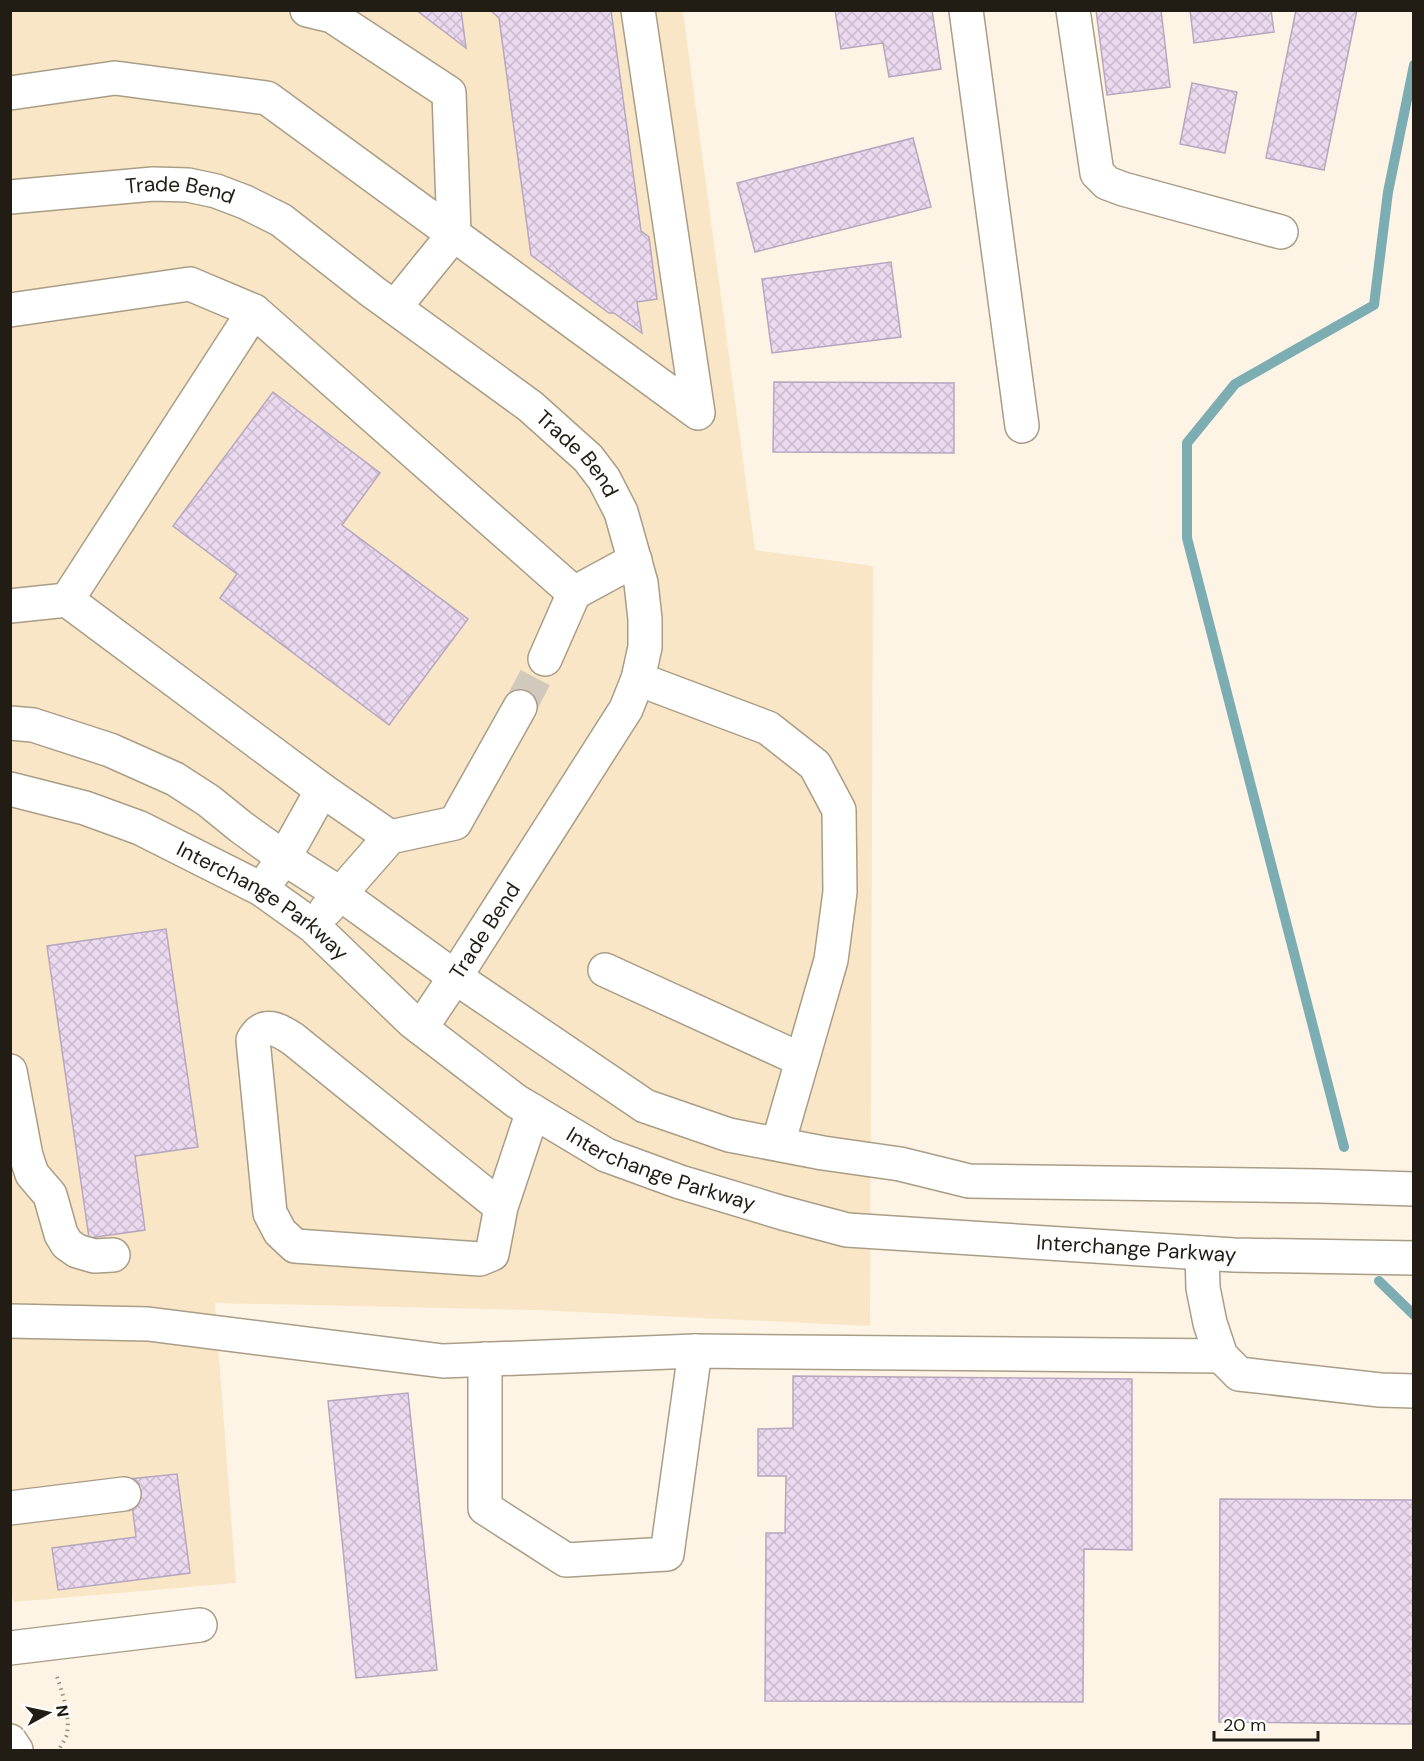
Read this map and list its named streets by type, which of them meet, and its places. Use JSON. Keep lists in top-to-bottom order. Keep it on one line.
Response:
{"streets":{"street":["Trade Bend","Interchange Parkway"]},"crossings":[["Trade Bend","Interchange Parkway"]],"scale_bar":"20 m","north":"right"}
